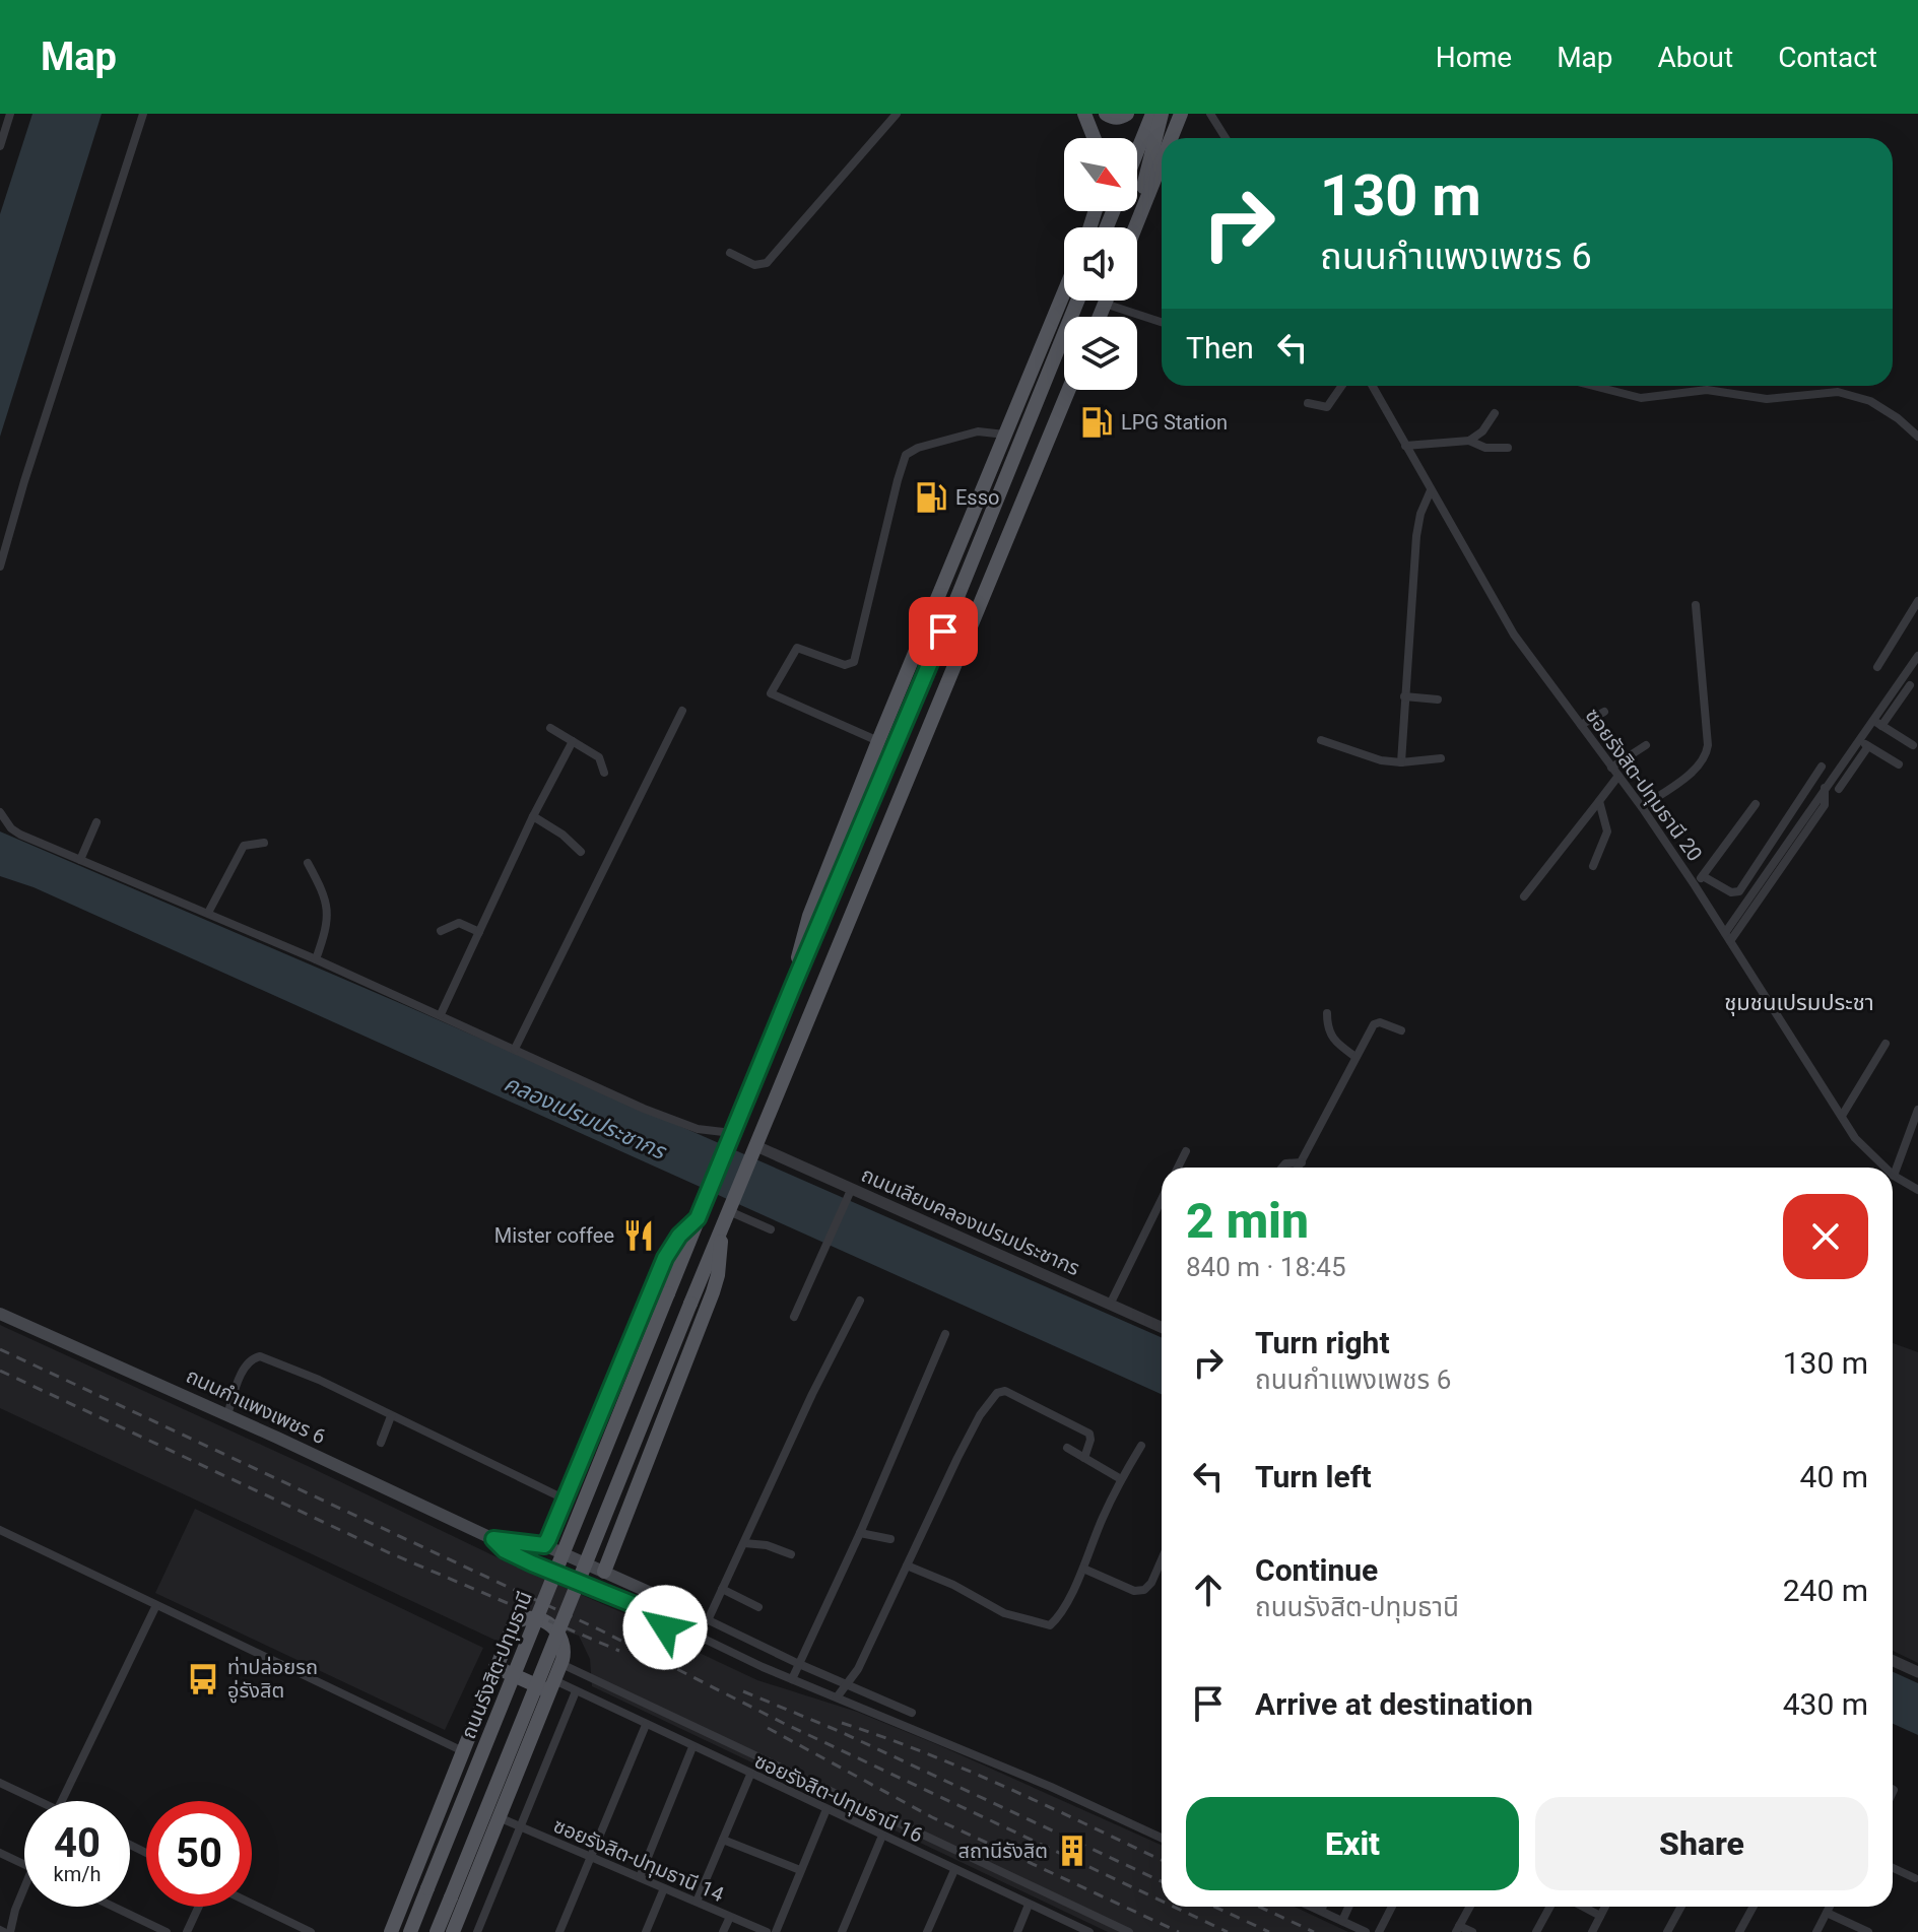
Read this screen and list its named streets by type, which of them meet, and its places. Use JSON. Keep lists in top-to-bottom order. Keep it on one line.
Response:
{"streets":{"main road":["ถนนกำแพงเพชร 6","ถนนรังสิต-ปทุมธานี"],"street":["ซอยรังสิต-ปทุมธานี 20","ถนนเลียบคลองเปรมประชากร","ซอยรังสิต-ปทุมธานี 16","ซอยรังสิต-ปทุมธานี 14"]},"districts":["ชุมชนเปรมประชา"],"water":["คลองเปรมประชากร"],"places":{"fuel station":["LPG Station","Esso"],"restaurant":["Mister coffee"],"bus stop":["ท่าปล่อยรถ อู่รังสิต"],"building":["สถานีรังสิต"]},"north":"bottom right","page":{"header":"Map","nav":["Home","Map","About","Contact"],"turn":["130 m","ถนนกำแพงเพชร 6"],"then":"Then","heading":["2 min","840 m · 18:45"],"list":[{"name":"Turn right","note":"ถนนกำแพงเพชร 6","value":"130 m"},{"name":"Turn left","value":"40 m"},{"name":"Continue","note":"ถนนรังสิต-ปทุมธานี","value":"240 m"},{"name":"Arrive at destination","value":"430 m"}],"buttons":["Exit","Share"],"speed":"40 km/h","limit":"50"}}
